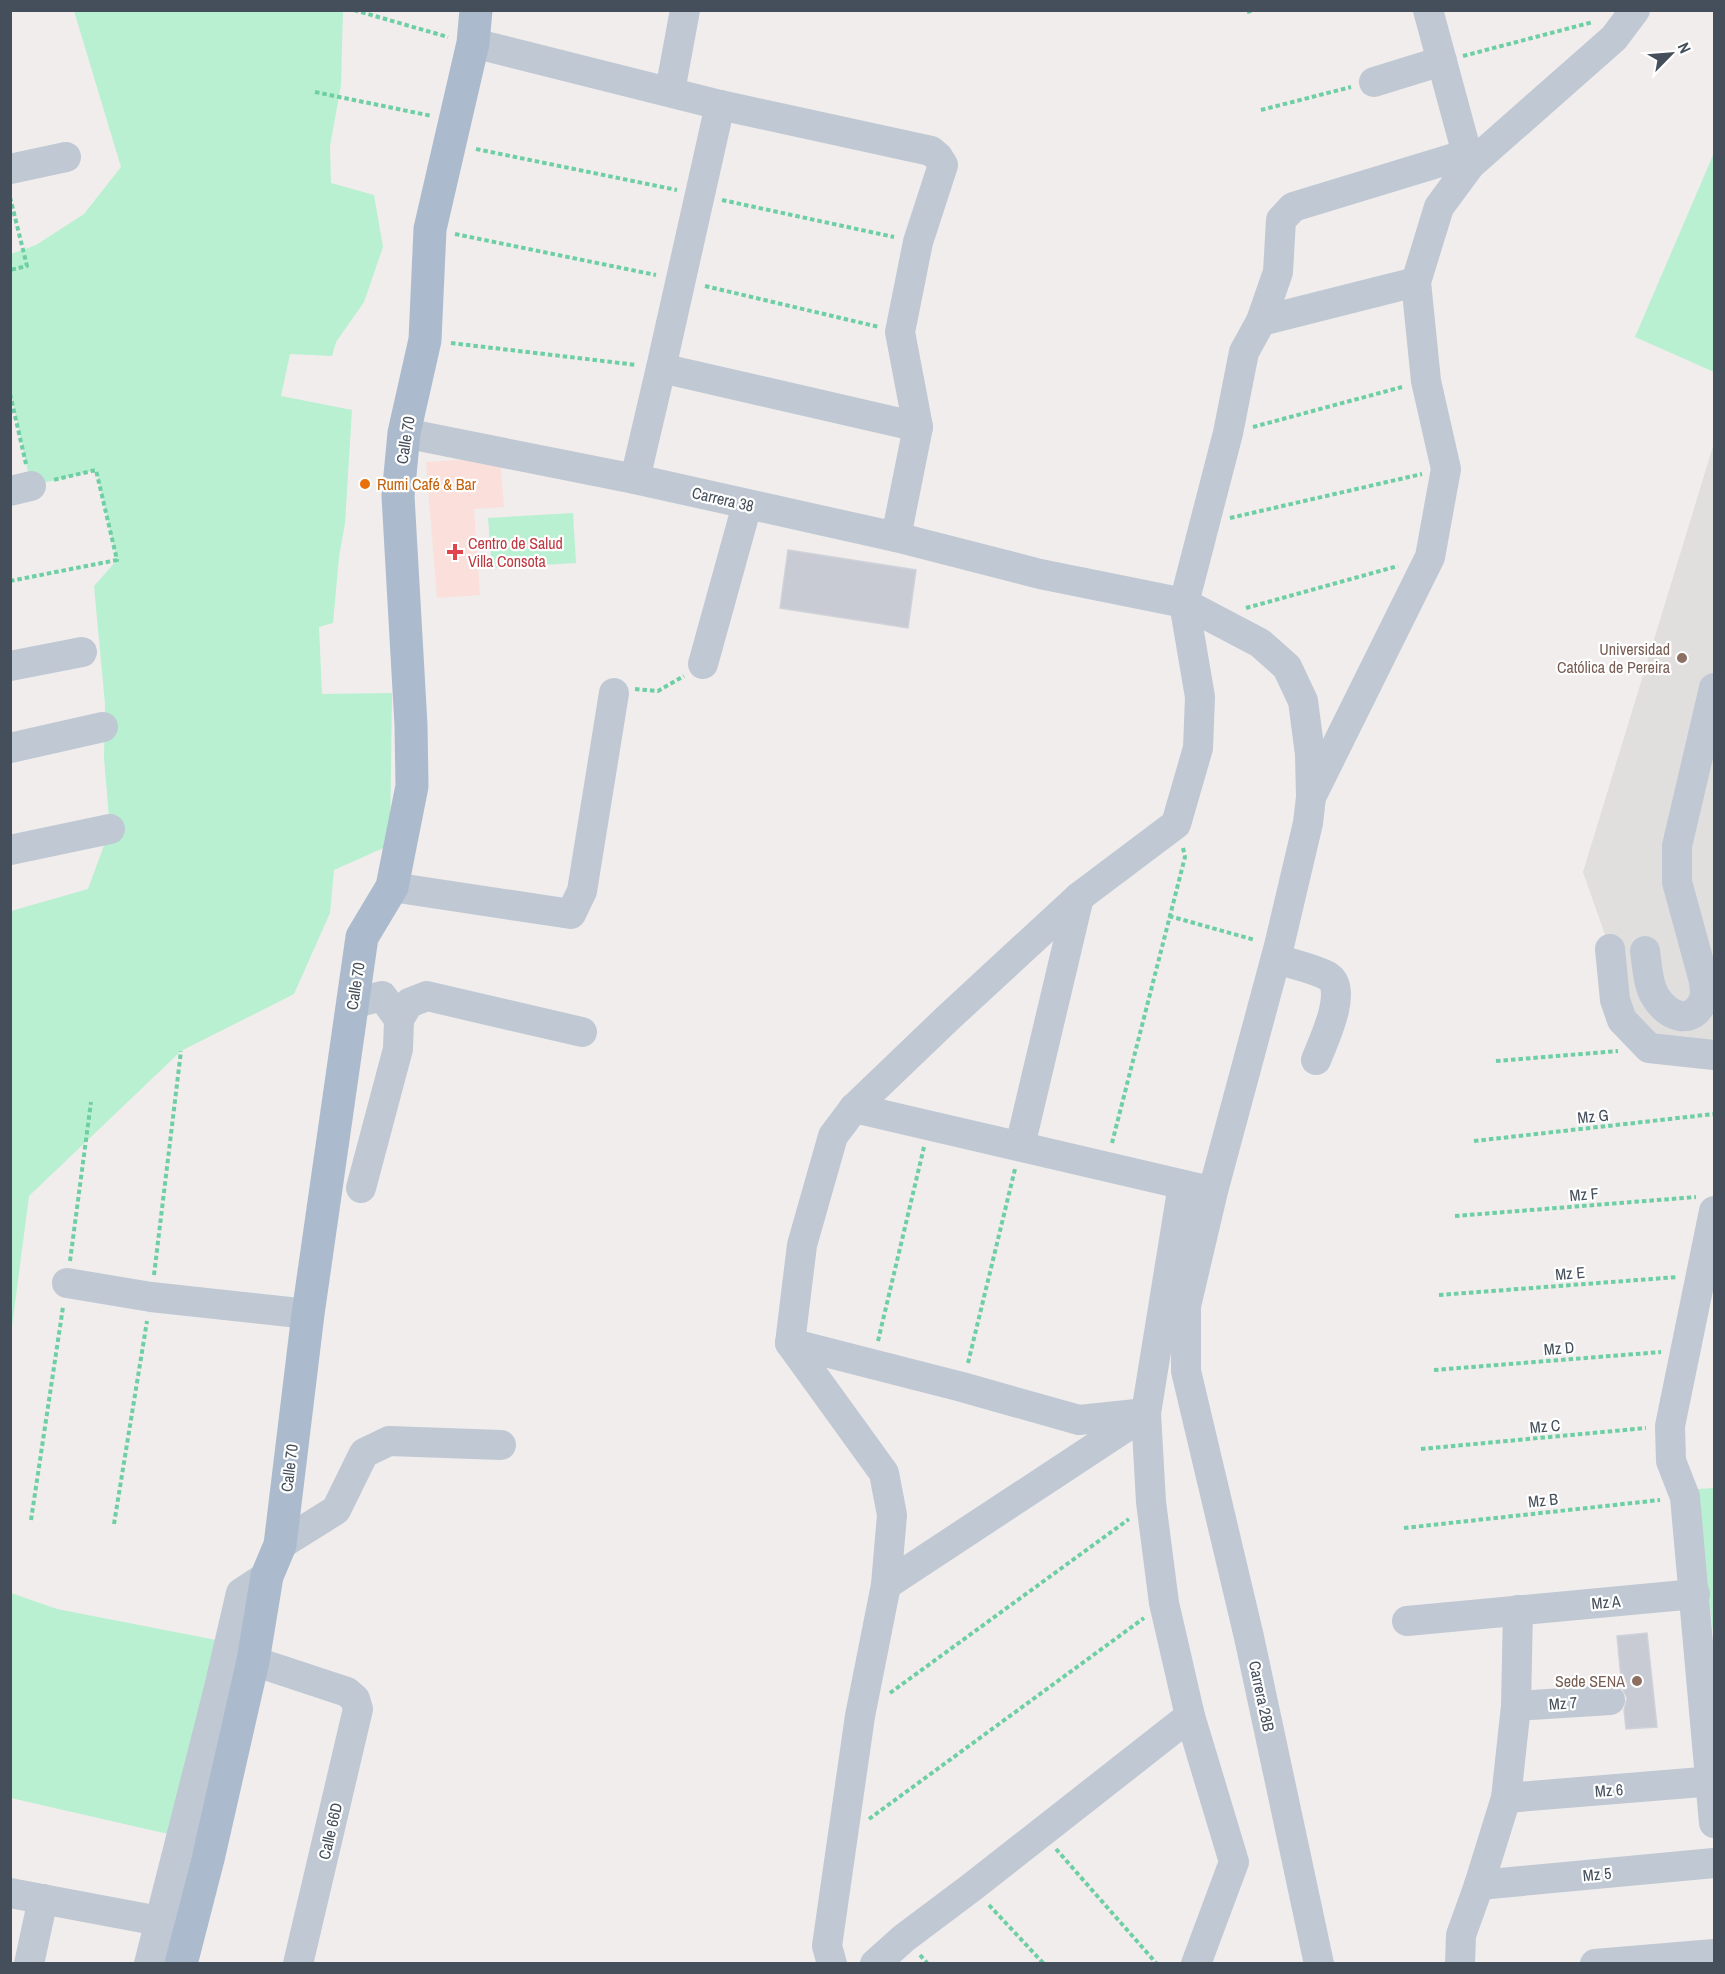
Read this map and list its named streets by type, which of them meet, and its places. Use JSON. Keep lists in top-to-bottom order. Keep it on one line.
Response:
{"streets":{"main road":["Calle 70"],"street":["Carrera 38","Mz A","Carrera 28B","Mz 7","Mz 6","Calle 66D","Mz 5"],"path":["Mz G","Mz F","Mz E","Mz D","Mz C","Mz B"]},"crossings":[["Calle 70","Carrera 38"],["Calle 70","Calle 66D"],["Carrera 38","Carrera 28B"]],"places":{"other":["Rumi Café & Bar","Universidad Católica de Pereira","Sede SENA"],"health":["Centro de Salud Villa Consota"]},"north":"top right"}
